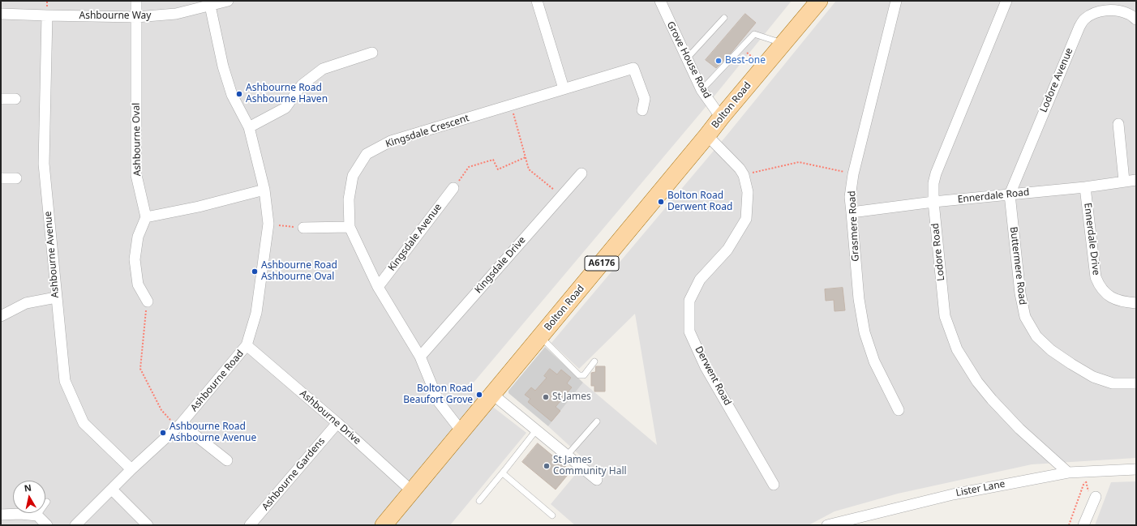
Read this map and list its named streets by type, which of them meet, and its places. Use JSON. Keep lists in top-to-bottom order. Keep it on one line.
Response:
{"streets":{"main road":["Bolton Road","A6176"],"street":["Ashbourne Way","Grove House Road","Lodore Avenue","Kingsdale Crescent","Ashbourne Oval","Ennerdale Road","Grasmere Road","Kingsdale Avenue","Ennerdale Drive","Lodore Road","Ashbourne Avenue","Kingsdale Drive","Buttermere Road","Derwent Road","Ashbourne Road","Ashbourne Drive","Ashbourne Gardens","Lister Lane"]},"crossings":[["Ashbourne Way","Ashbourne Oval"],["Ashbourne Way","Ashbourne Avenue"],["Ashbourne Way","Ashbourne Road"],["Grove House Road","Bolton Road"],["Lodore Avenue","Ennerdale Road"],["Lodore Avenue","Buttermere Road"],["Bolton Road","Kingsdale Crescent"],["Bolton Road","Derwent Road"],["Bolton Road","Ashbourne Drive"],["Kingsdale Crescent","Kingsdale Avenue"],["Kingsdale Crescent","Kingsdale Drive"],["Ennerdale Road","Grasmere Road"],["Ennerdale Road","Ennerdale Drive"],["Ennerdale Road","Lodore Road"],["Ennerdale Road","Buttermere Road"],["Lodore Road","Lister Lane"],["Ashbourne Avenue","Ashbourne Road"],["Ashbourne Road","Ashbourne Drive"],["Ashbourne Drive","Ashbourne Gardens"]],"places":["Best-one","Ashbourne Road Ashbourne Haven","Bolton Road Derwent Road","Ashbourne Road Ashbourne Oval","Bolton Road Beaufort Grove","St James","Ashbourne Road Ashbourne Avenue","St James Community Hall"],"north":"top"}
